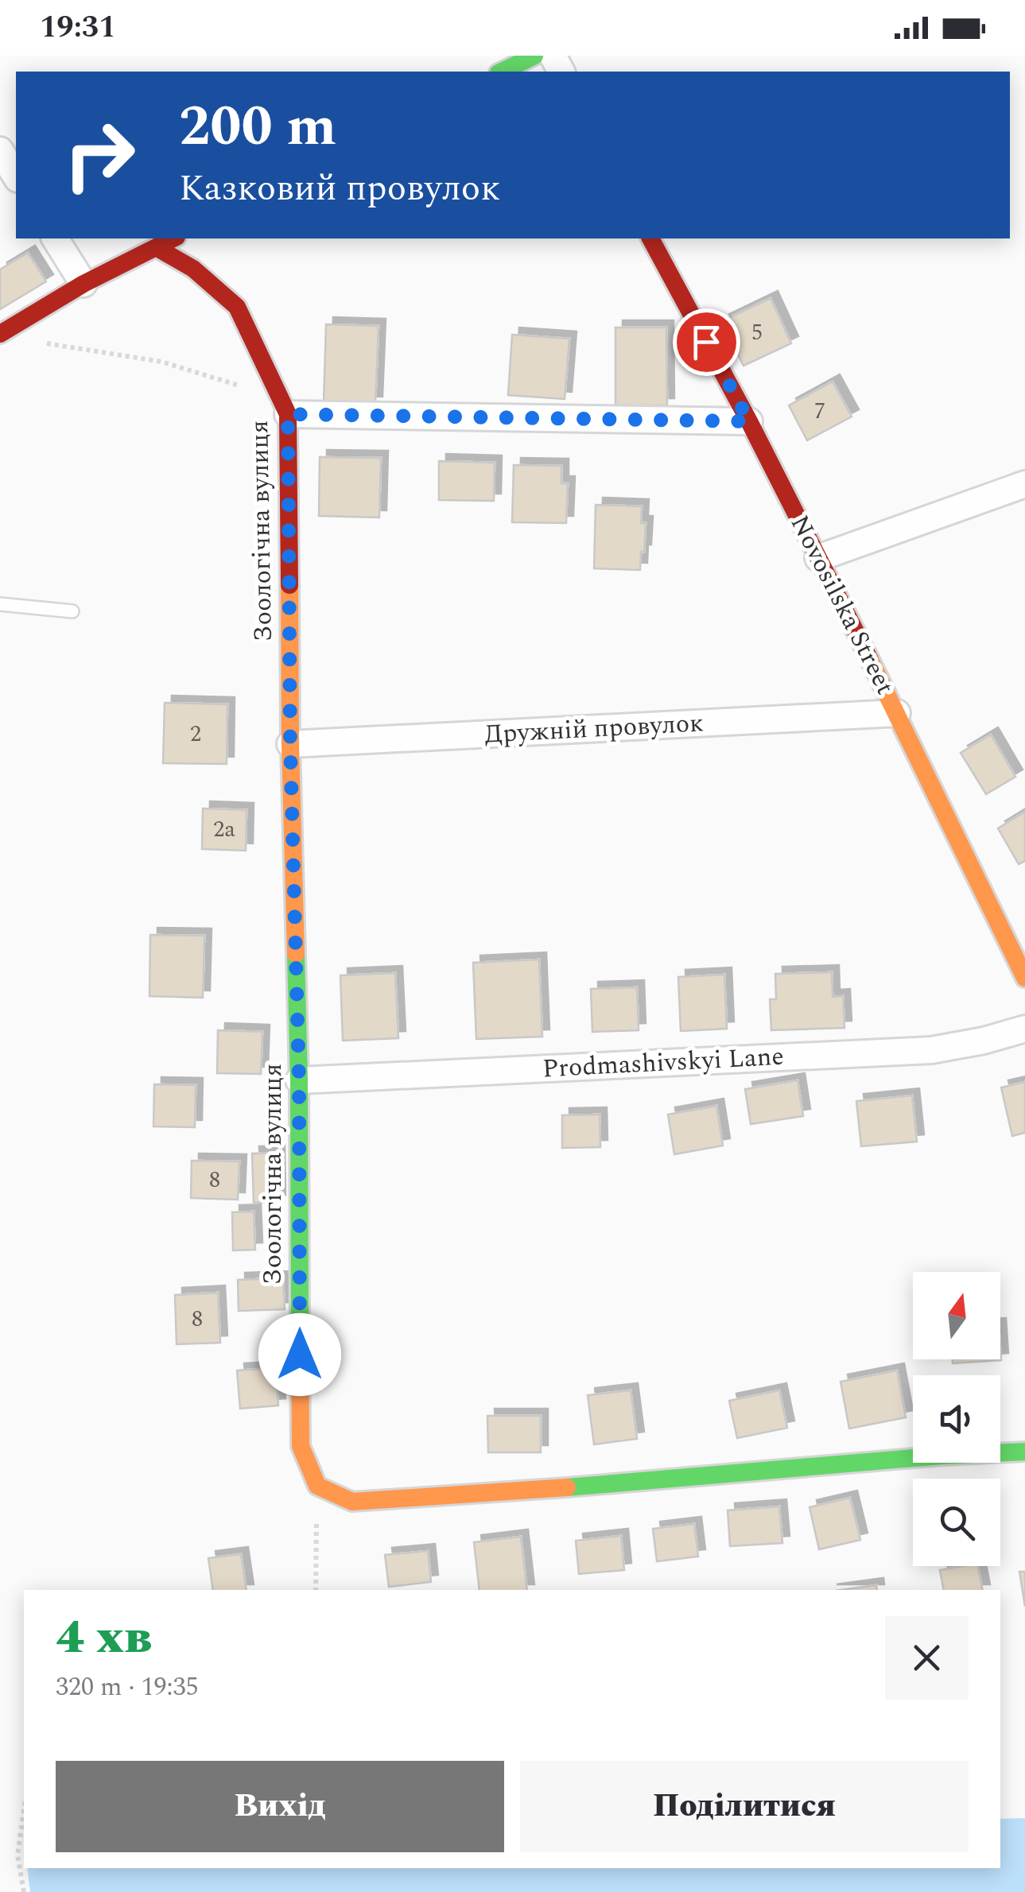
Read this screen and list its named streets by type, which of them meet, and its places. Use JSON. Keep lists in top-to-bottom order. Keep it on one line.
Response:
{"streets":{"street":["Зоологічна вулиця","Novosilska Street","Дружній провулок","Prodmashivskyi Lane"]},"crossings":[["Зоологічна вулиця","Дружній провулок"],["Зоологічна вулиця","Prodmashivskyi Lane"],["Novosilska Street","Дружній провулок"]],"house_numbers":["5","7","2","2а","8","8"],"north":"top","page":{"status":"19:31","turn":["200 m","Казковий провулок"],"heading":["4 хв","320 m · 19:35"],"buttons":["Вихід","Поділитися"]}}
